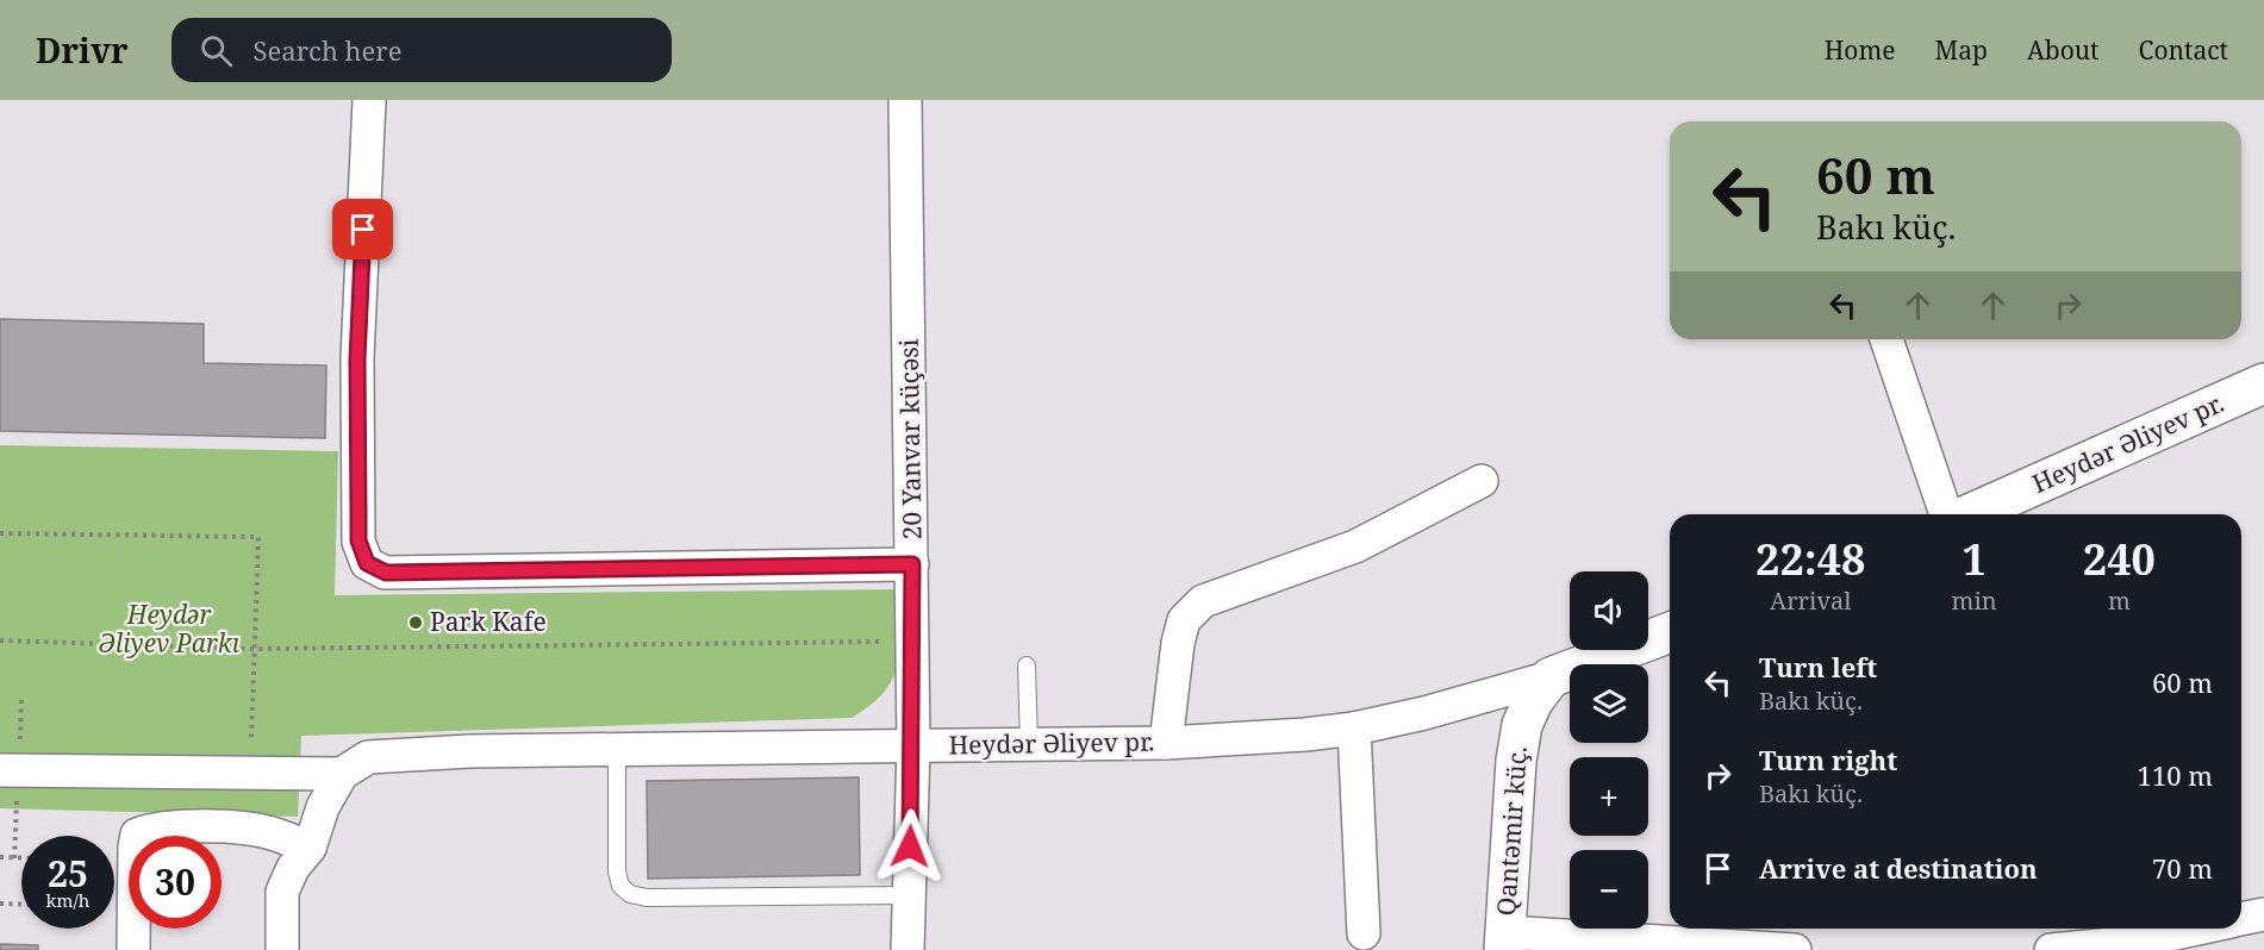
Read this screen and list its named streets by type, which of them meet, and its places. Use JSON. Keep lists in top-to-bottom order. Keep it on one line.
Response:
{"streets":{"main road":["Heydər Əliyev pr.","Qantəmir küç."],"street":["20 Yanvar küçəsi"]},"crossings":[["20 Yanvar küçəsi","Heydər Əliyev pr."],["Heydər Əliyev pr.","Qantəmir küç."]],"parks":["Heydər Əliyev Parkı"],"places":["Park Kafe"],"page":{"header":"Drivr","search":"Search here","nav":["Home","Map","About","Contact"],"turn":["60 m","Bakı küç."],"eta":["22:48","Arrival","1","min","240","m"],"map_buttons":["+","−"],"list":[{"name":"Turn left","note":"Bakı küç.","value":"60 m"},{"name":"Turn right","note":"Bakı küç.","value":"110 m"},{"name":"Arrive at destination","value":"70 m"}],"speed":"25 km/h","limit":"30"}}
